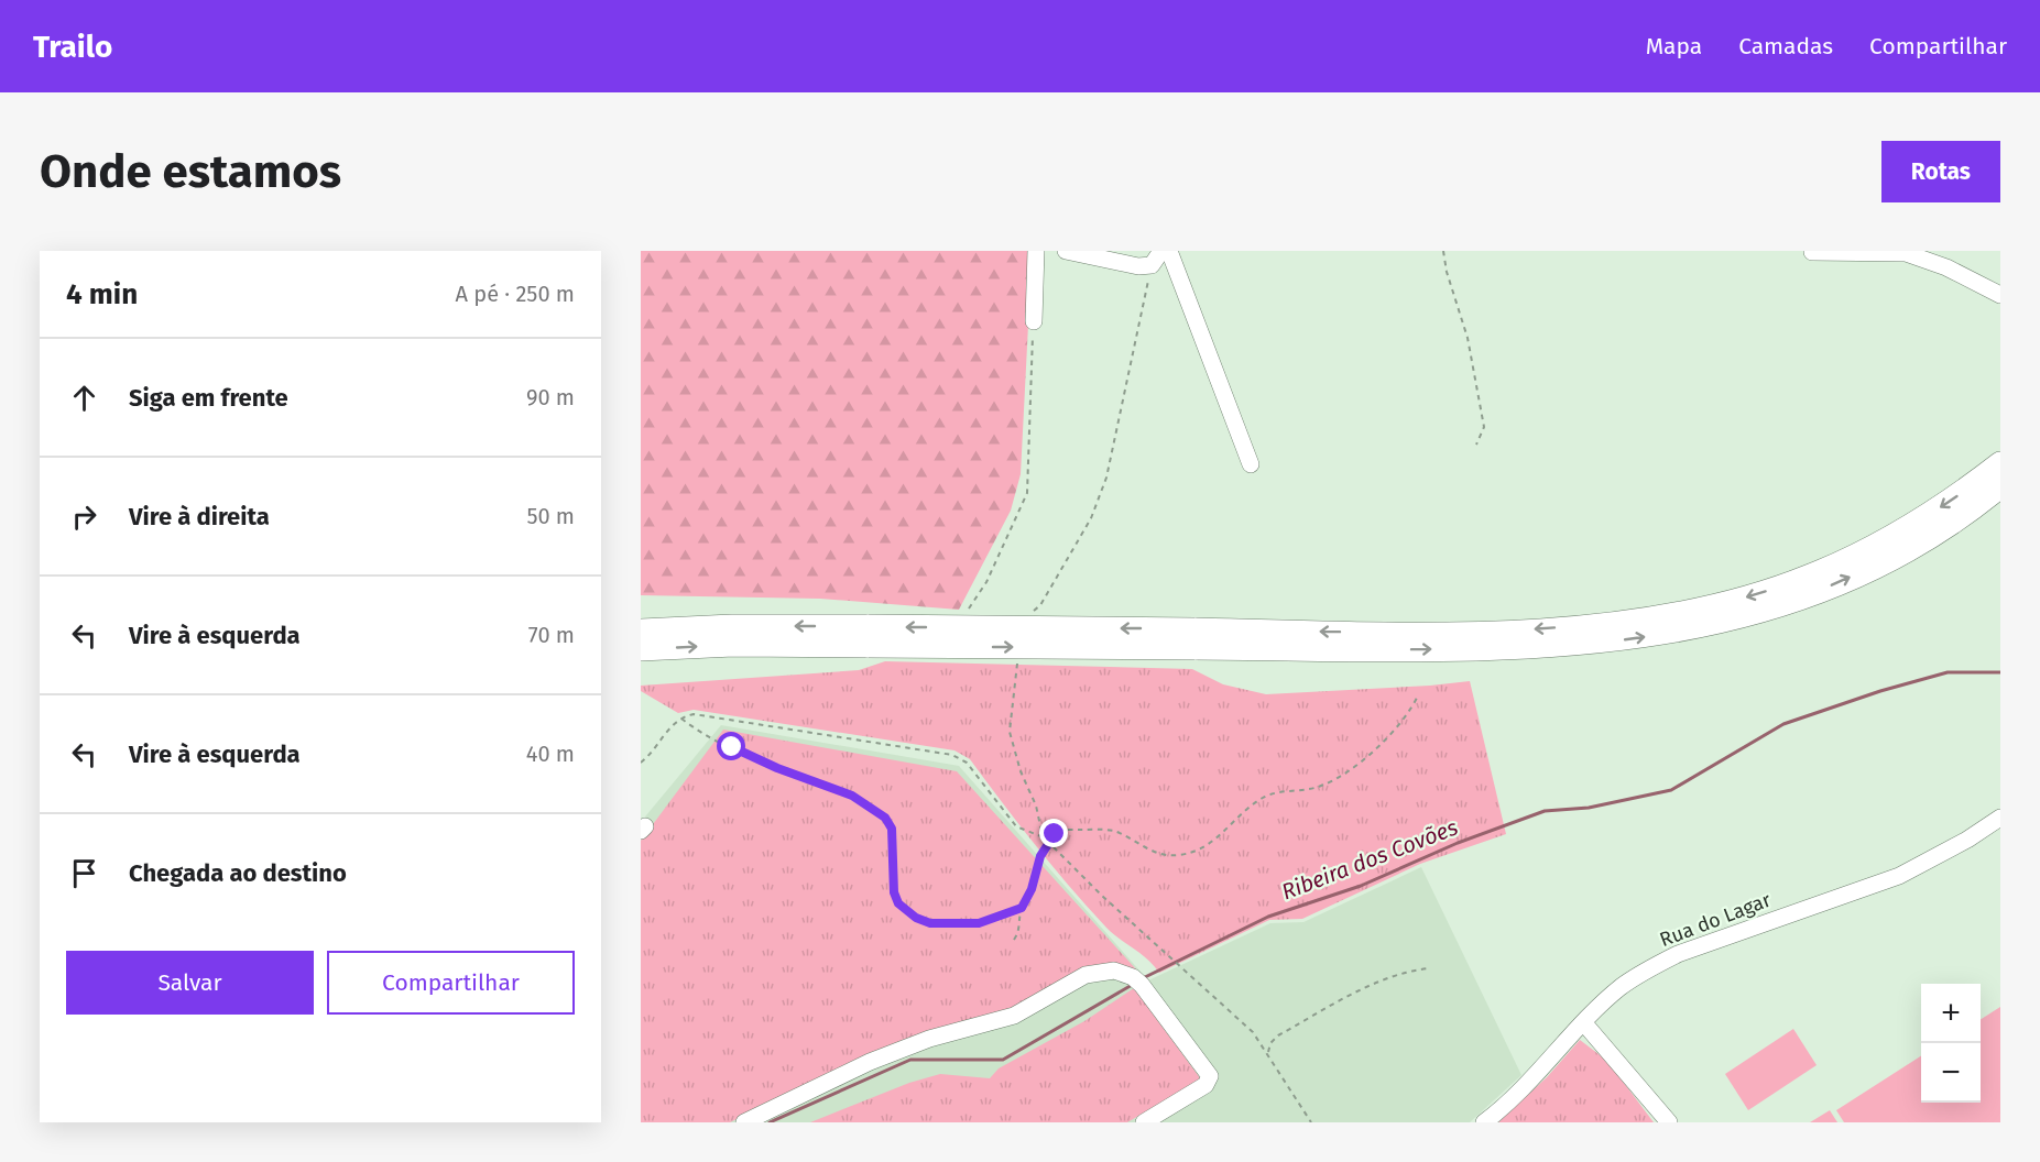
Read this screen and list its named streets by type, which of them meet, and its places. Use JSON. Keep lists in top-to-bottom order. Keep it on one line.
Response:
{"streets":{"street":["Rua do Lagar"]},"water":["Ribeira dos Covões"],"page":{"header":"Trailo","nav":["Mapa","Camadas","Compartilhar"],"buttons":["Rotas",["Salvar","Compartilhar"]],"title":"Onde estamos","heading":["4 min","A pé · 250 m"],"list":[["Siga em frente","90 m"],["Vire à direita","50 m"],["Vire à esquerda","70 m"],["Vire à esquerda","40 m"],"Chegada ao destino"],"map_buttons":["+","−"]}}
